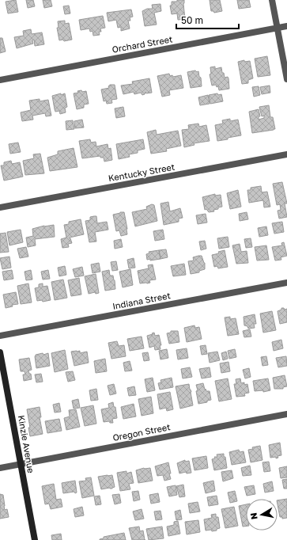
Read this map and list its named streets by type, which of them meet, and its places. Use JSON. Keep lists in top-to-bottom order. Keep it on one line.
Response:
{"streets":{"street":["Orchard Street","Kentucky Street","Indiana Street","Oregon Street","Kinzie Avenue"]},"crossings":[["Oregon Street","Kinzie Avenue"]],"scale_bar":"50 m","north":"left"}
